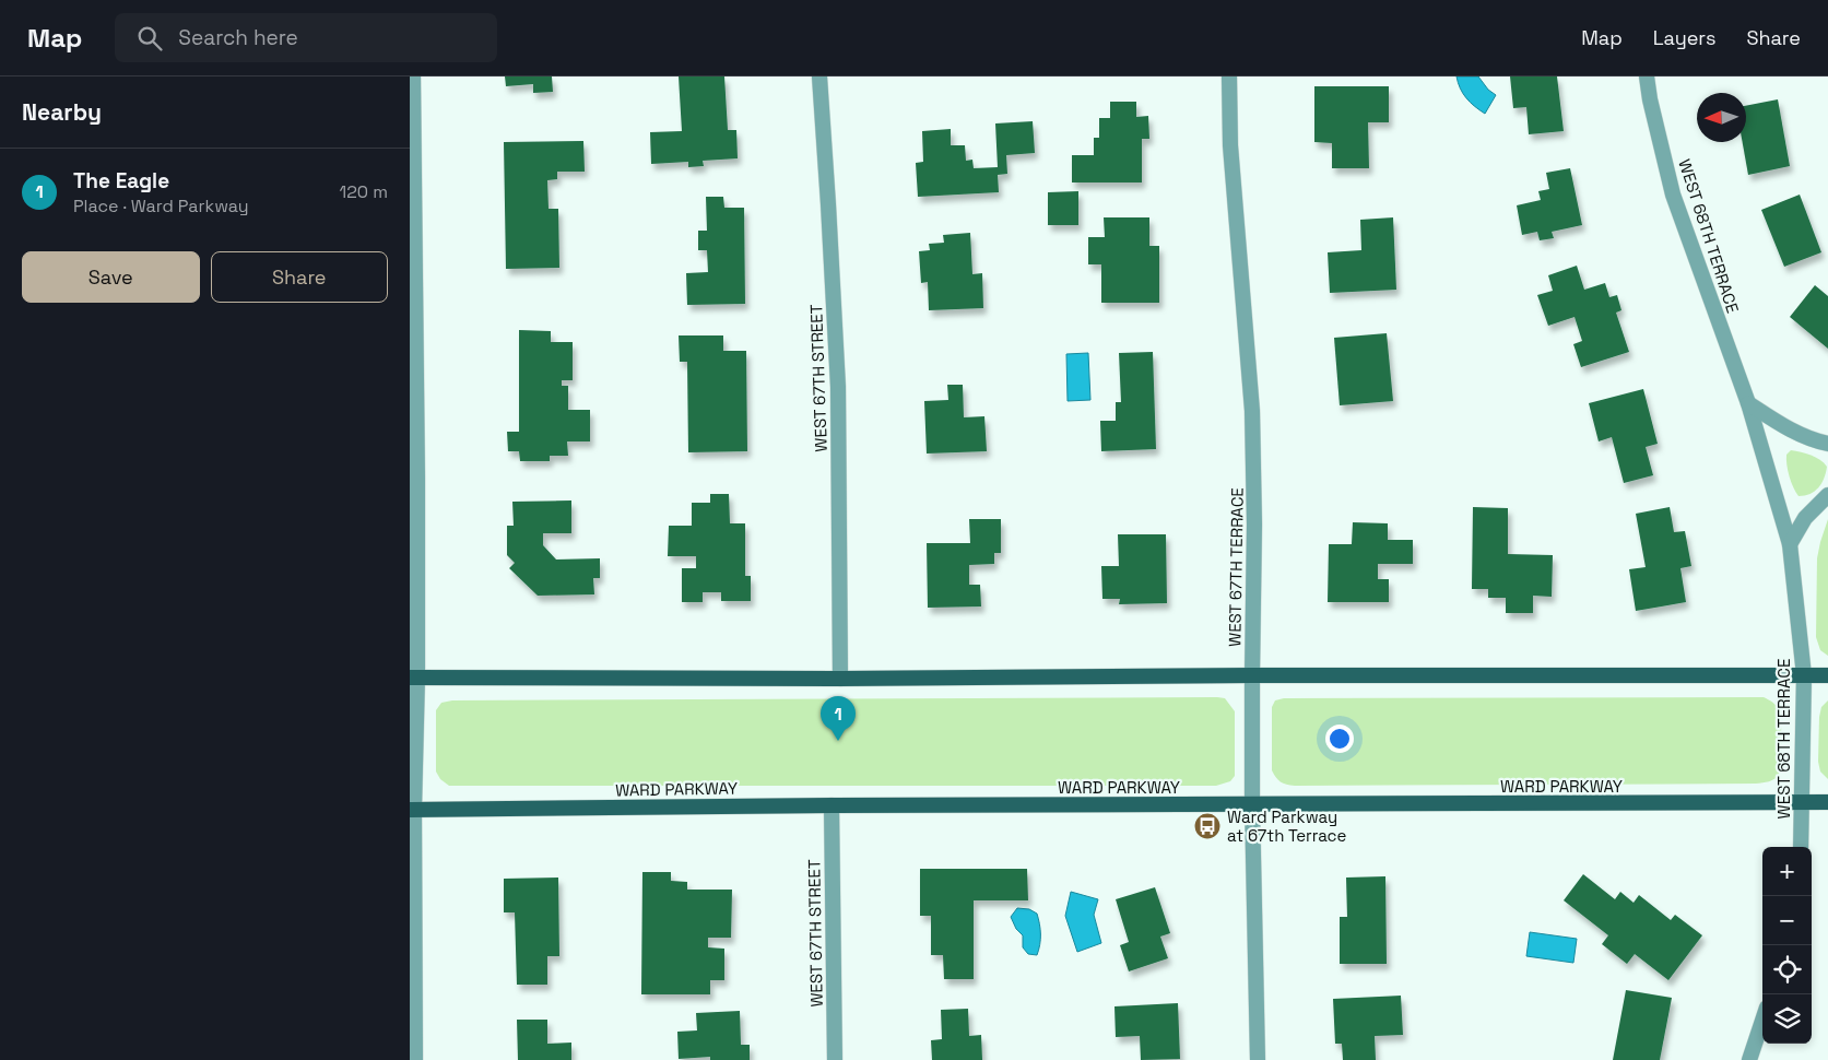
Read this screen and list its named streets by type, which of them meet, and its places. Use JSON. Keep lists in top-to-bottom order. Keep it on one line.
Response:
{"streets":{"main road":["WARD PARKWAY"],"street":["WEST 68TH TERRACE","WEST 67TH STREET","WEST 67TH TERRACE"]},"crossings":[["WEST 68TH TERRACE","WARD PARKWAY"],["WEST 67TH STREET","WARD PARKWAY"],["WEST 67TH TERRACE","WARD PARKWAY"]],"places":{"bus stop":["Ward Parkway at 67th Terrace"]},"north":"left","page":{"header":"Map","search":"Search here","nav":["Map","Layers","Share"],"heading":"Nearby","list":[{"mark":"1","name":"The Eagle","note":"Place · Ward Parkway","value":"120 m"}],"buttons":["Save","Share"],"pins":"1","map_buttons":["+","−"]}}
